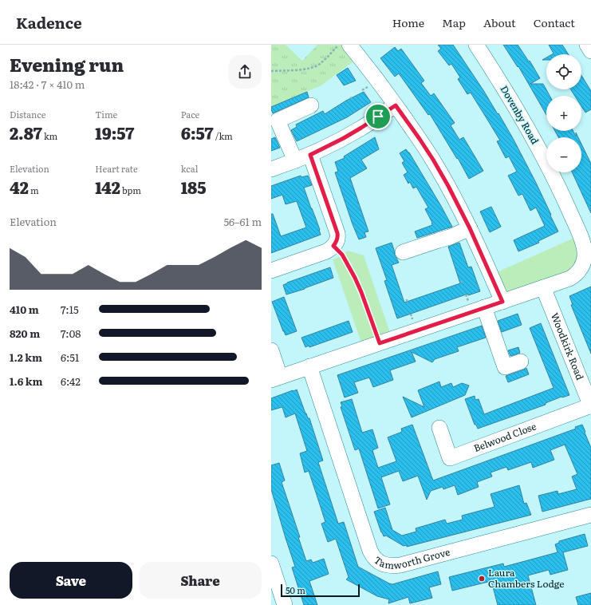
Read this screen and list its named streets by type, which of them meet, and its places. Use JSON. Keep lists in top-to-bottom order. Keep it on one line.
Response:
{"streets":{"street":["Dovenby Road","Woodkirk Road","Belwood Close","Tamworth Grove"]},"crossings":[["Woodkirk Road","Belwood Close"]],"places":["Laura Chambers Lodge"],"scale_bar":"50 m","page":{"header":"Kadence","nav":["Home","Map","About","Contact"],"heading":["Evening run","18:42 · 7 × 410 m"],"map_buttons":["+","−"],"stats":[["Distance","2.87 km"],["Time","19:57"],["Pace","6:57 /km"],["Elevation","42 m"],["Heart rate","142 bpm"],["kcal","185"]],"chart":["Elevation","56–61 m"],"list":[{"name":"410 m","note":"7:15"},{"name":"820 m","note":"7:08"},{"name":"1.2 km","note":"6:51"},{"name":"1.6 km","note":"6:42"}],"buttons":["Save","Share"],"scale":"50 m"}}
